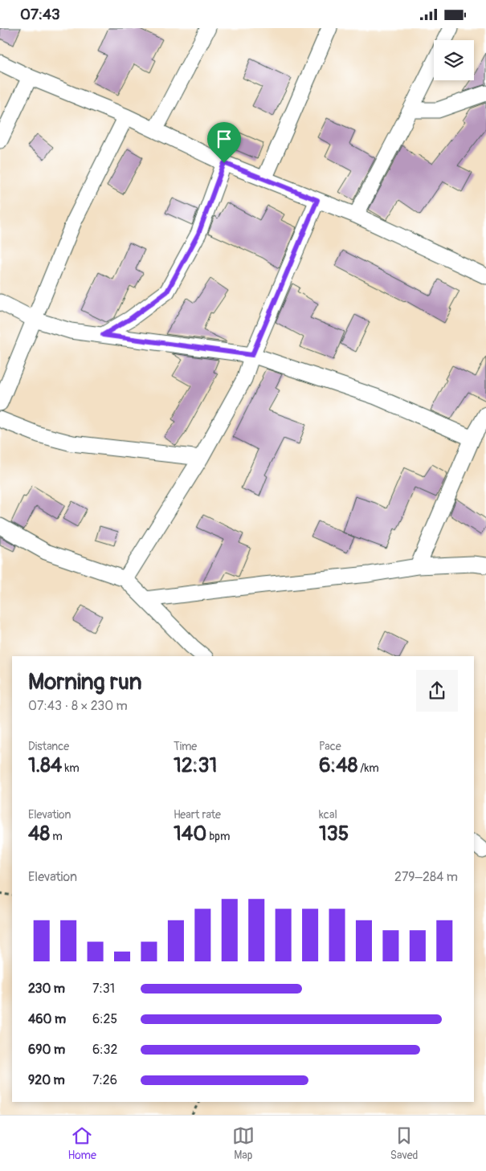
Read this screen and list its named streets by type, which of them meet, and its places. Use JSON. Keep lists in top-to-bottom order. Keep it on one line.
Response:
{"page":{"status":"07:43","heading":["Morning run","07:43 · 8 × 230 m"],"stats":[["Distance","1.84 km"],["Time","12:31"],["Pace","6:48 /km"],["Elevation","48 m"],["Heart rate","140 bpm"],["kcal","135"]],"chart":["Elevation","279–284 m"],"list":[{"name":"230 m","note":"7:31"},{"name":"460 m","note":"6:25"},{"name":"690 m","note":"6:32"},{"name":"920 m","note":"7:26"}],"tabs":["Home","Map","Saved"]}}
